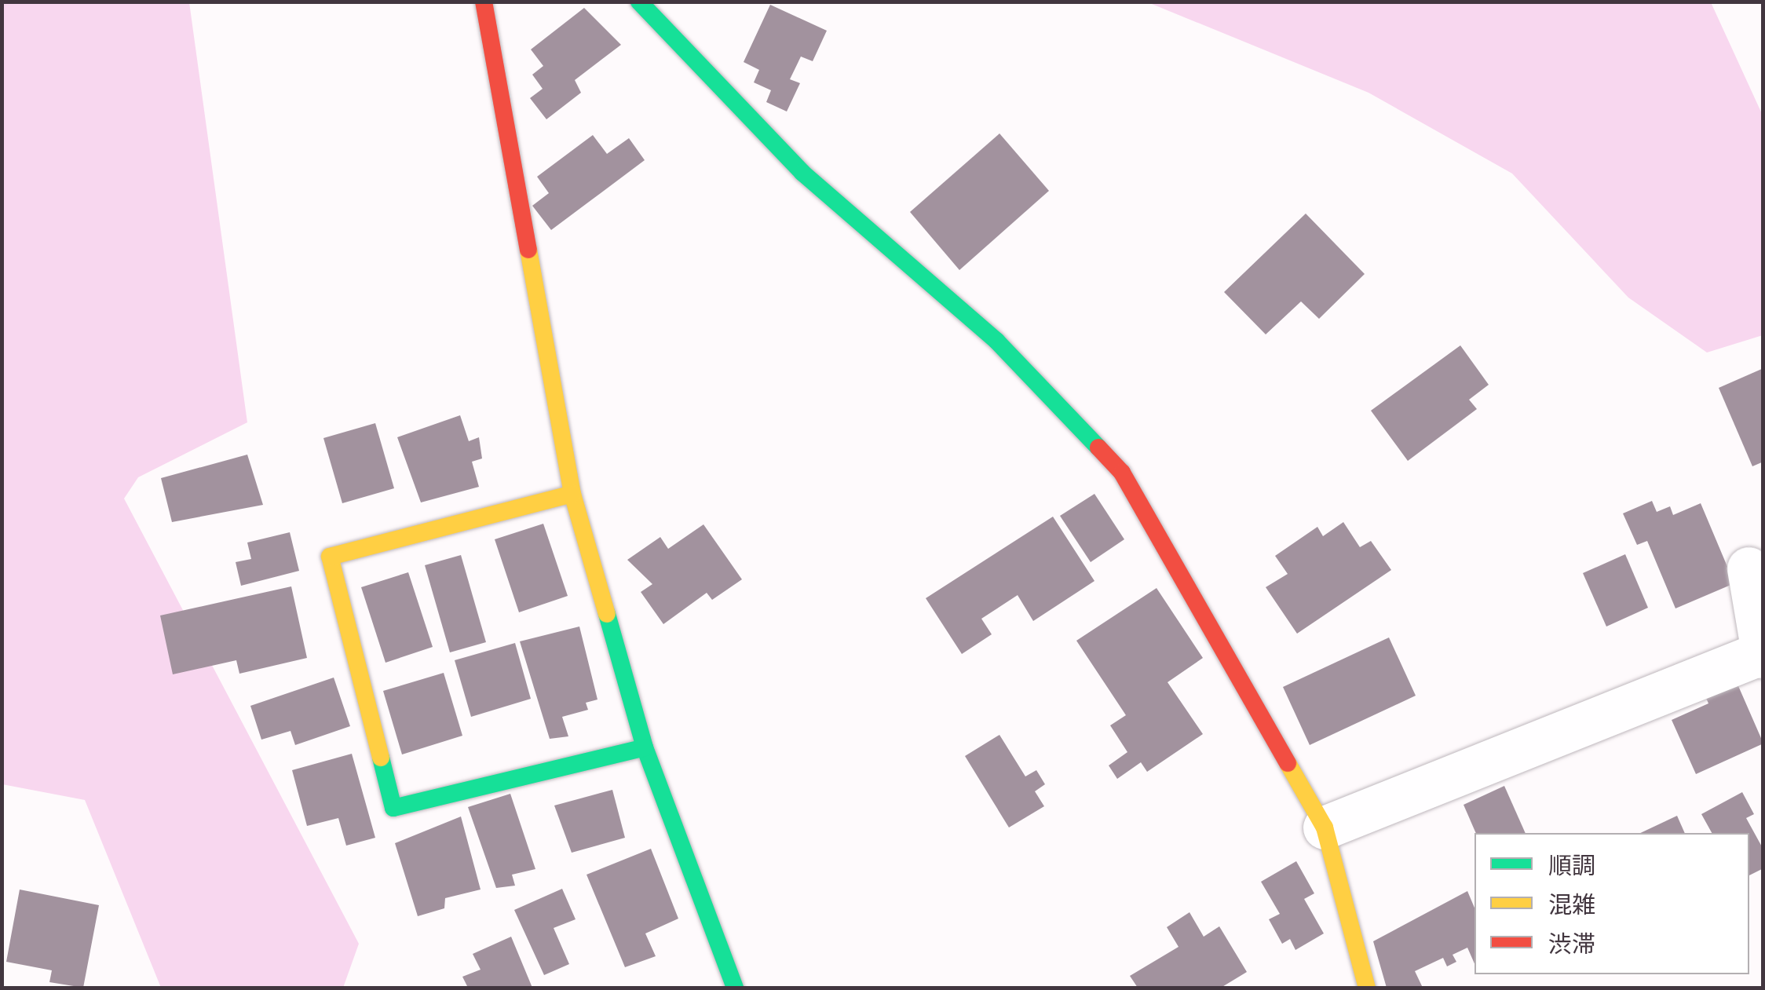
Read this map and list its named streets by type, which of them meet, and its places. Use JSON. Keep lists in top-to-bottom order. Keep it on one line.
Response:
{"legend":["順調","混雑","渋滞"]}
